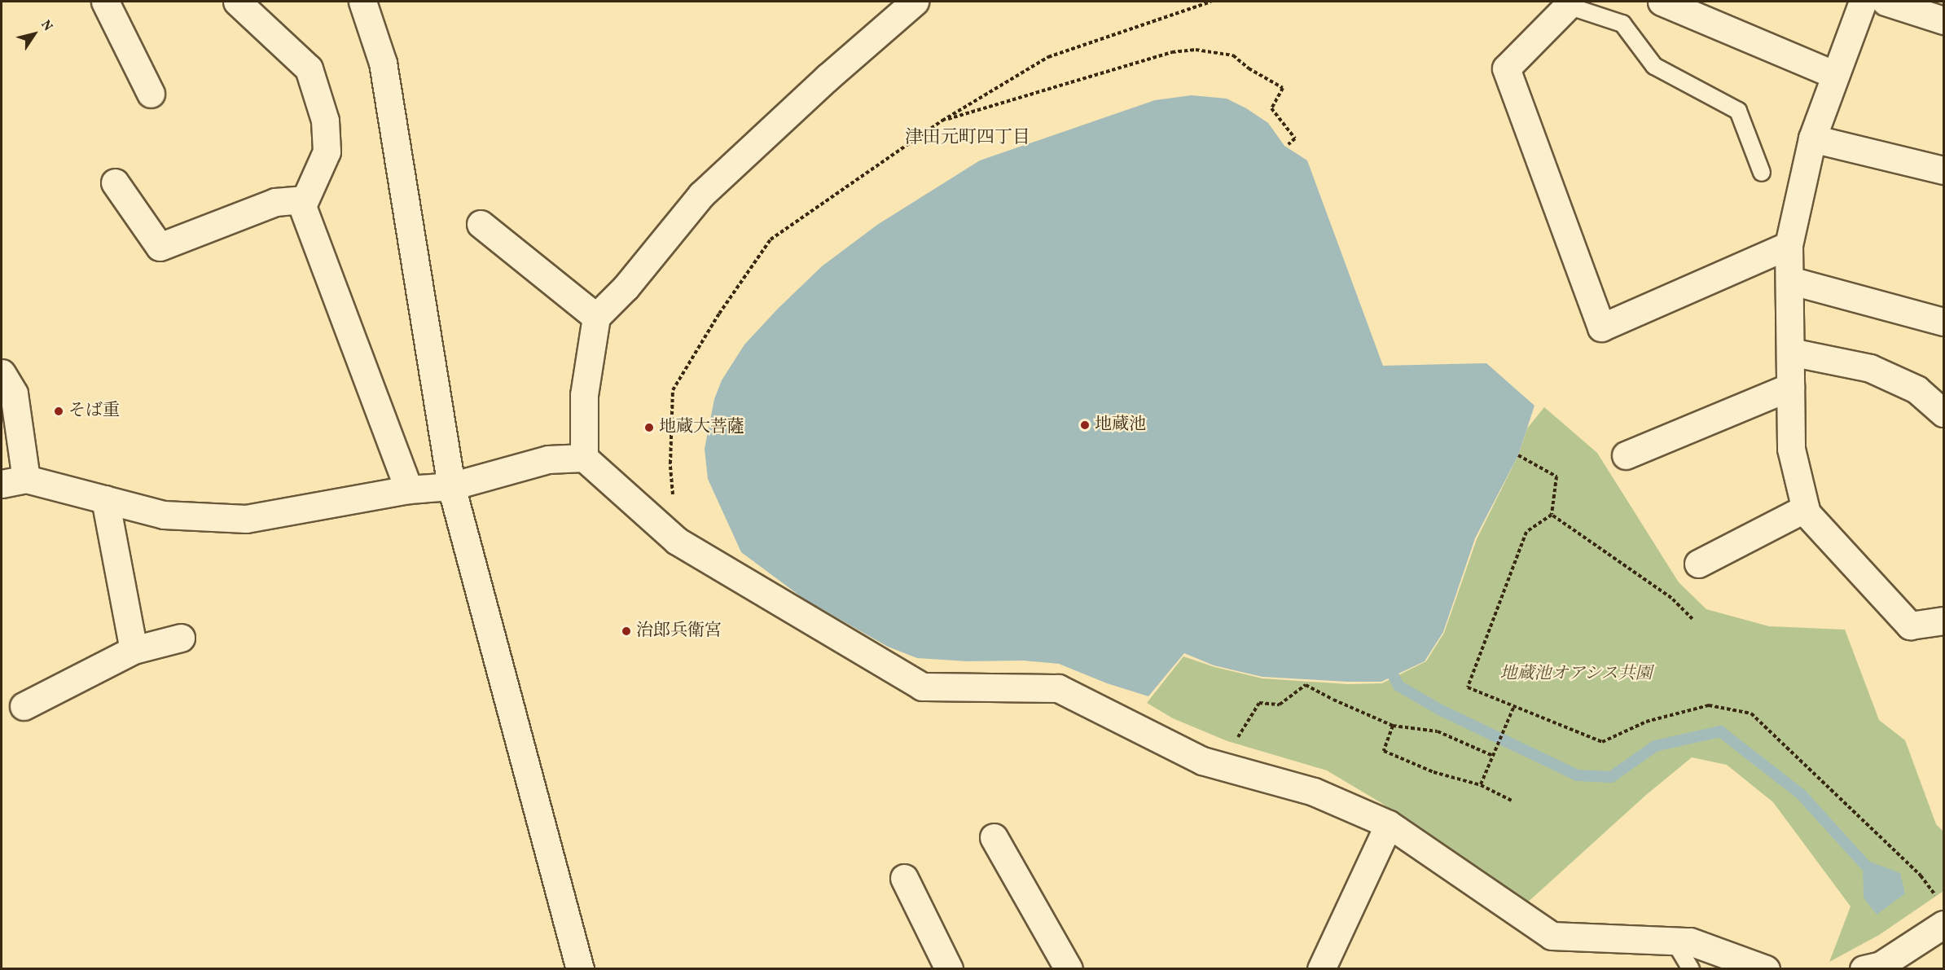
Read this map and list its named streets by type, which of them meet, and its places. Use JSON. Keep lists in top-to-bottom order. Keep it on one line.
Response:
{"districts":["津田元町四丁目"],"parks":["地蔵池オアシス共園"],"places":["そば重","地蔵池","地蔵大菩薩","治郎兵衛宮"],"north":"top right"}
